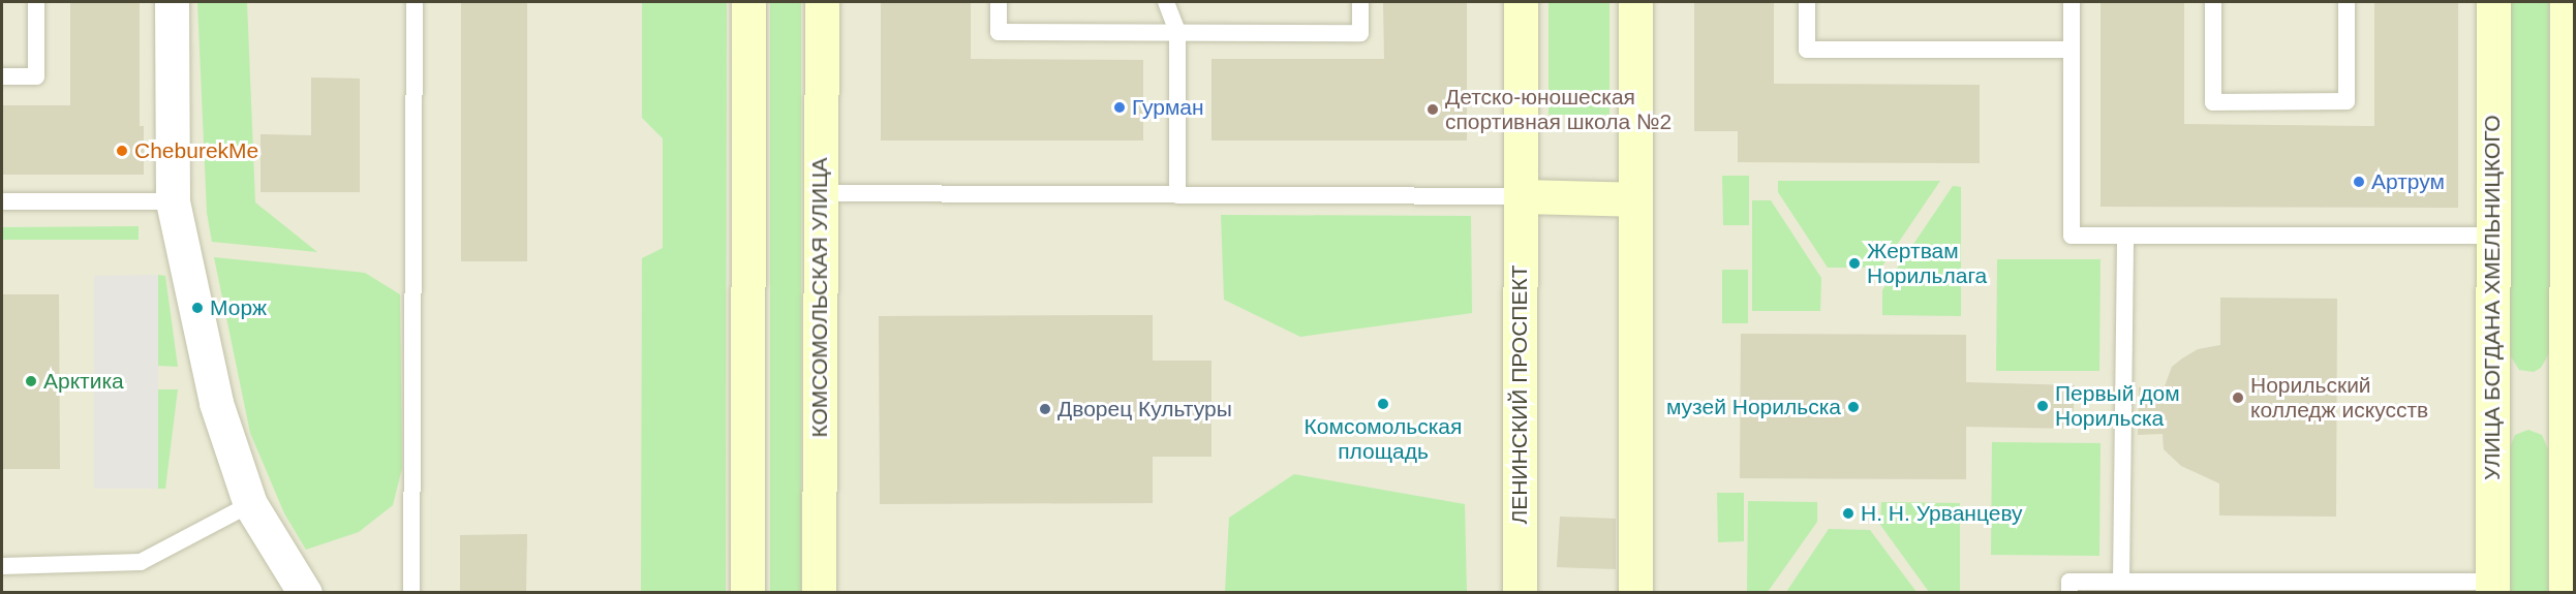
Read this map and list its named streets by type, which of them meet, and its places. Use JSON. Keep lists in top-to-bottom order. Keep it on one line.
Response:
{"streets":{"street":["КОМСОМОЛЬСКАЯ УЛИЦА","УЛИЦА БОГДАНА ХМЕЛЬНИЦКОГО","ЛЕНИНСКИЙ ПРОСПЕКТ"]},"places":["Гурман","Детско-юношеская спортивная школа №2","CheburekMe","Артрум","Жертвам Норильлага","Морж","Арктика","Норильский колледж искусств","Комсомольская площадь","Первый дом Норильска","музей Норильска","Дворец Культуры","Н. Н. Урванцеву"]}
